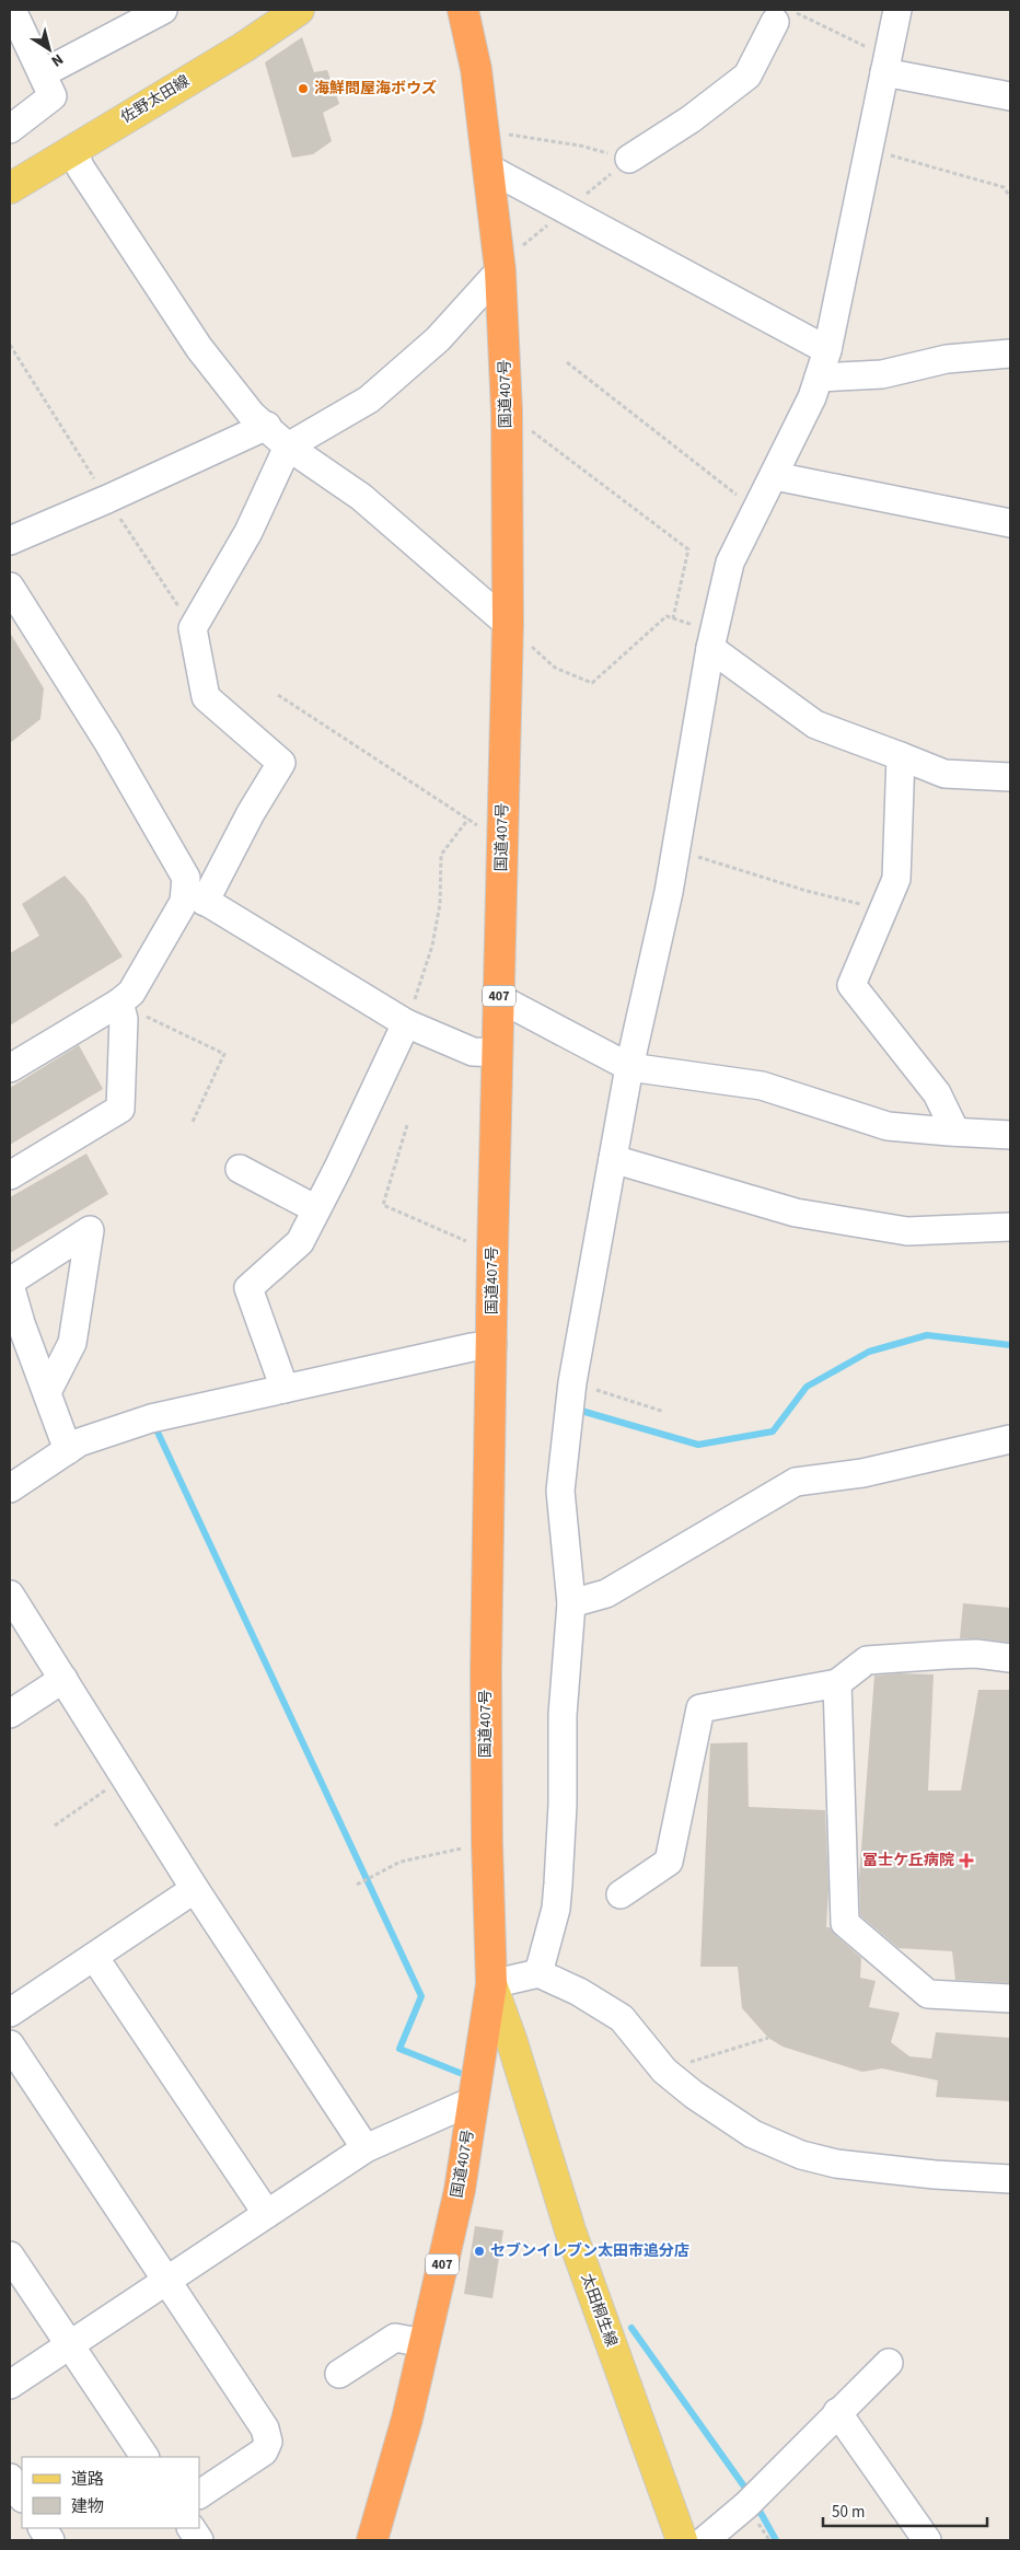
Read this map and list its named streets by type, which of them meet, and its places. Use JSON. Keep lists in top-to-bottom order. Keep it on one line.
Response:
{"streets":{"highway":["国道407号","407"],"main road":["佐野太田線","太田桐生線"]},"crossings":[["国道407号","太田桐生線"]],"places":{"other":["海鮮問屋海ボウズ","セブンイレブン太田市追分店"],"health":["冨士ケ丘病院"]},"legend":["道路","建物"],"scale_bar":"50 m","north":"bottom right"}
